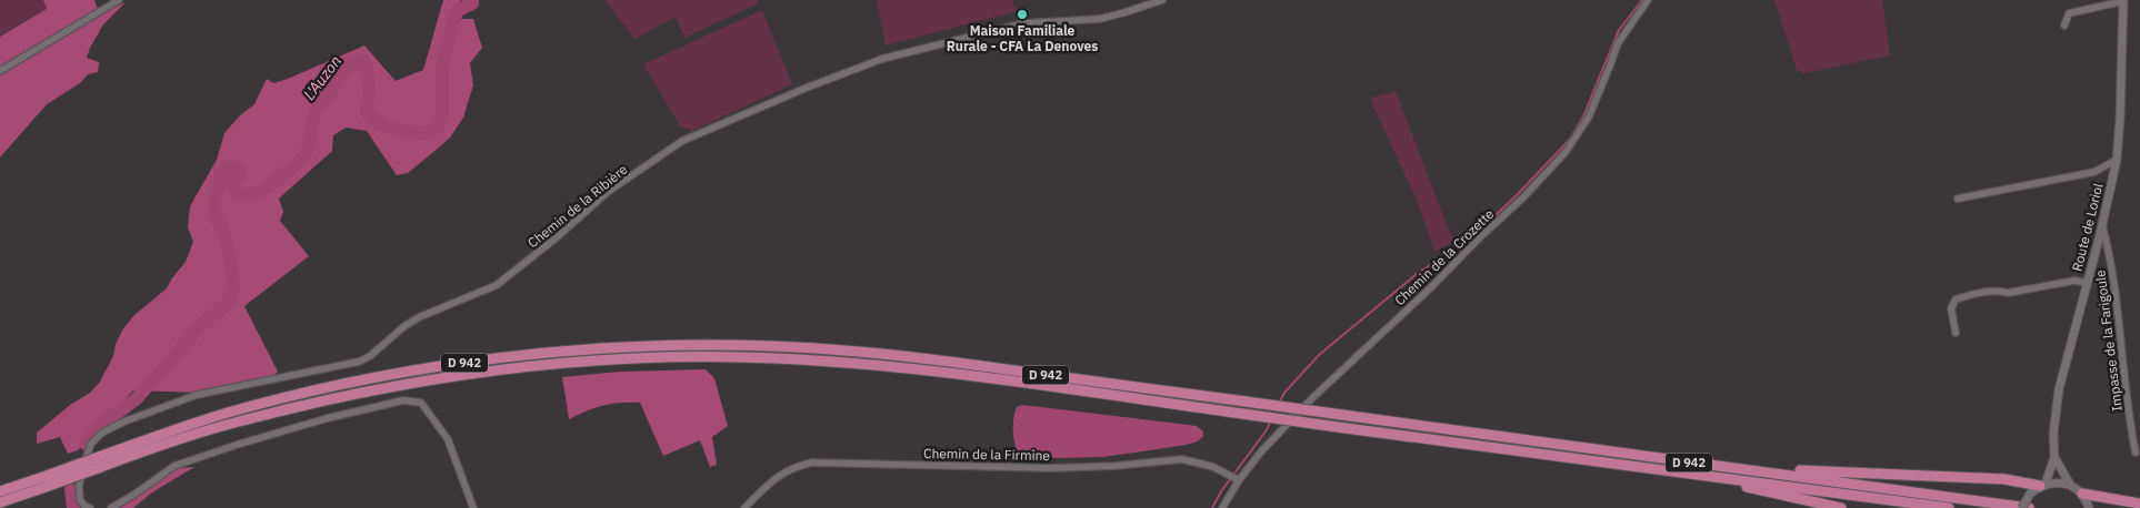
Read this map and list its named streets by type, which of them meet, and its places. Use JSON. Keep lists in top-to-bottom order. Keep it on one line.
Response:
{"streets":{"highway":["D 942"],"street":["Chemin de la Ribière","Route de Loriol","Chemin de la Crozette","Impasse de la Farigoule","Chemin de la Firmine"]},"crossings":[["Route de Loriol","Impasse de la Farigoule"],["Route de Loriol","D 942"],["Chemin de la Crozette","Chemin de la Firmine"]],"water":["L'Auzon"],"places":["Maison Familiale Rurale - CFA La Denoves"]}
